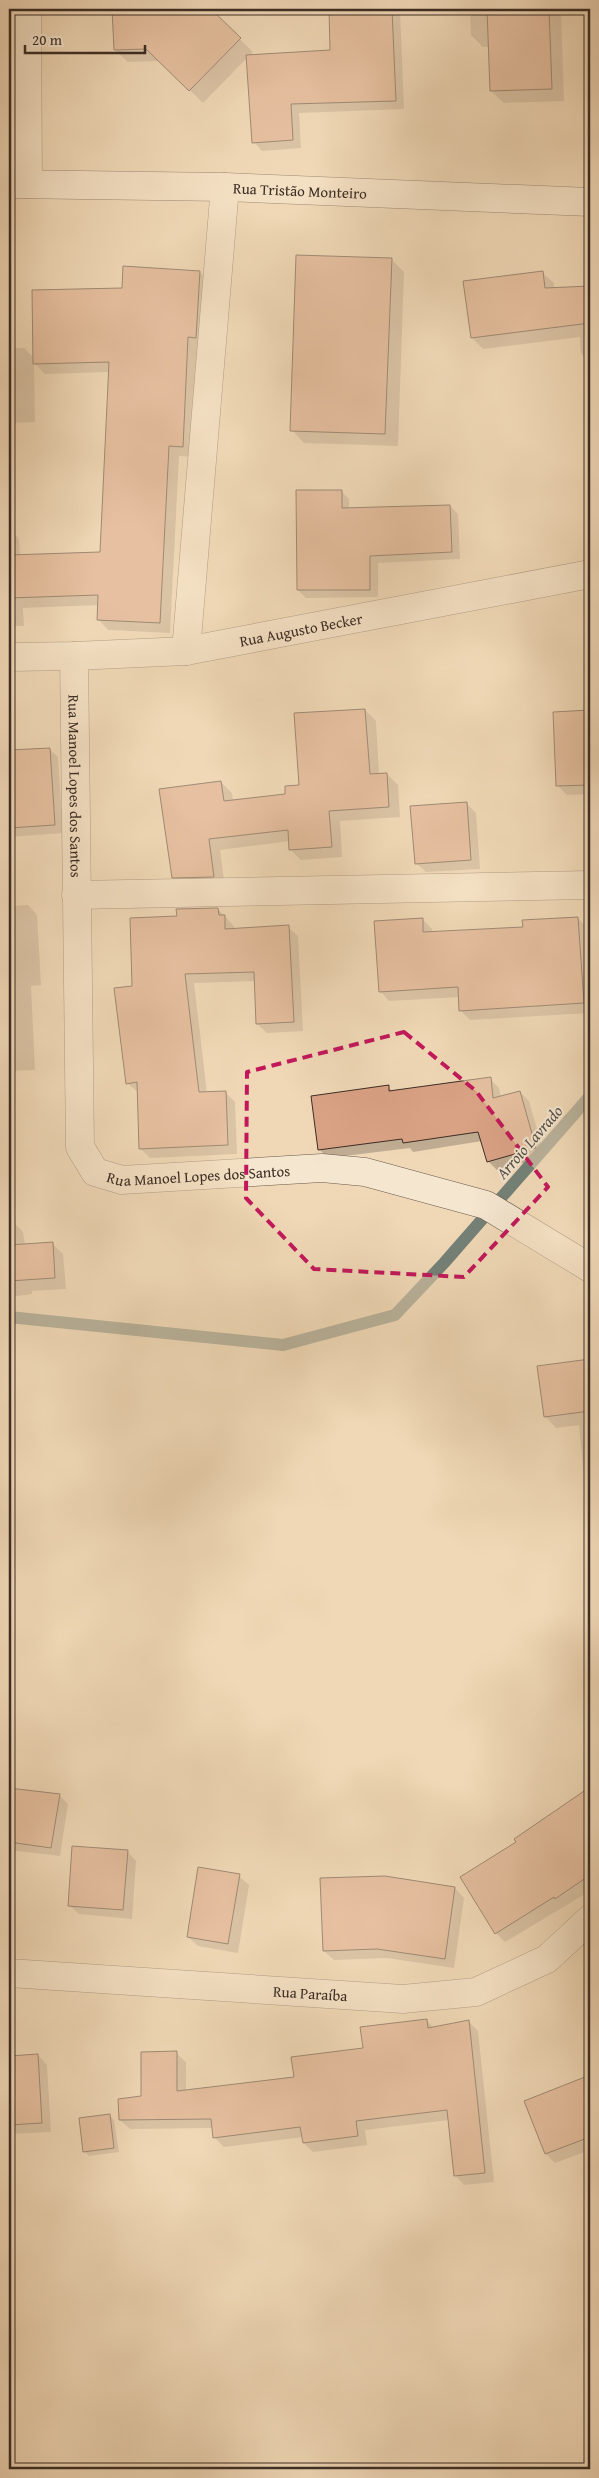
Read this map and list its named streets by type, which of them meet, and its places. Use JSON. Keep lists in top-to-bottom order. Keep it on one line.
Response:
{"streets":{"street":["Rua Tristão Monteiro","Rua Augusto Becker","Rua Manoel Lopes dos Santos","Rua Paraíba"]},"crossings":[["Rua Augusto Becker","Rua Manoel Lopes dos Santos"]],"water":["Arroio Lavrado"],"scale_bar":"20 m"}
